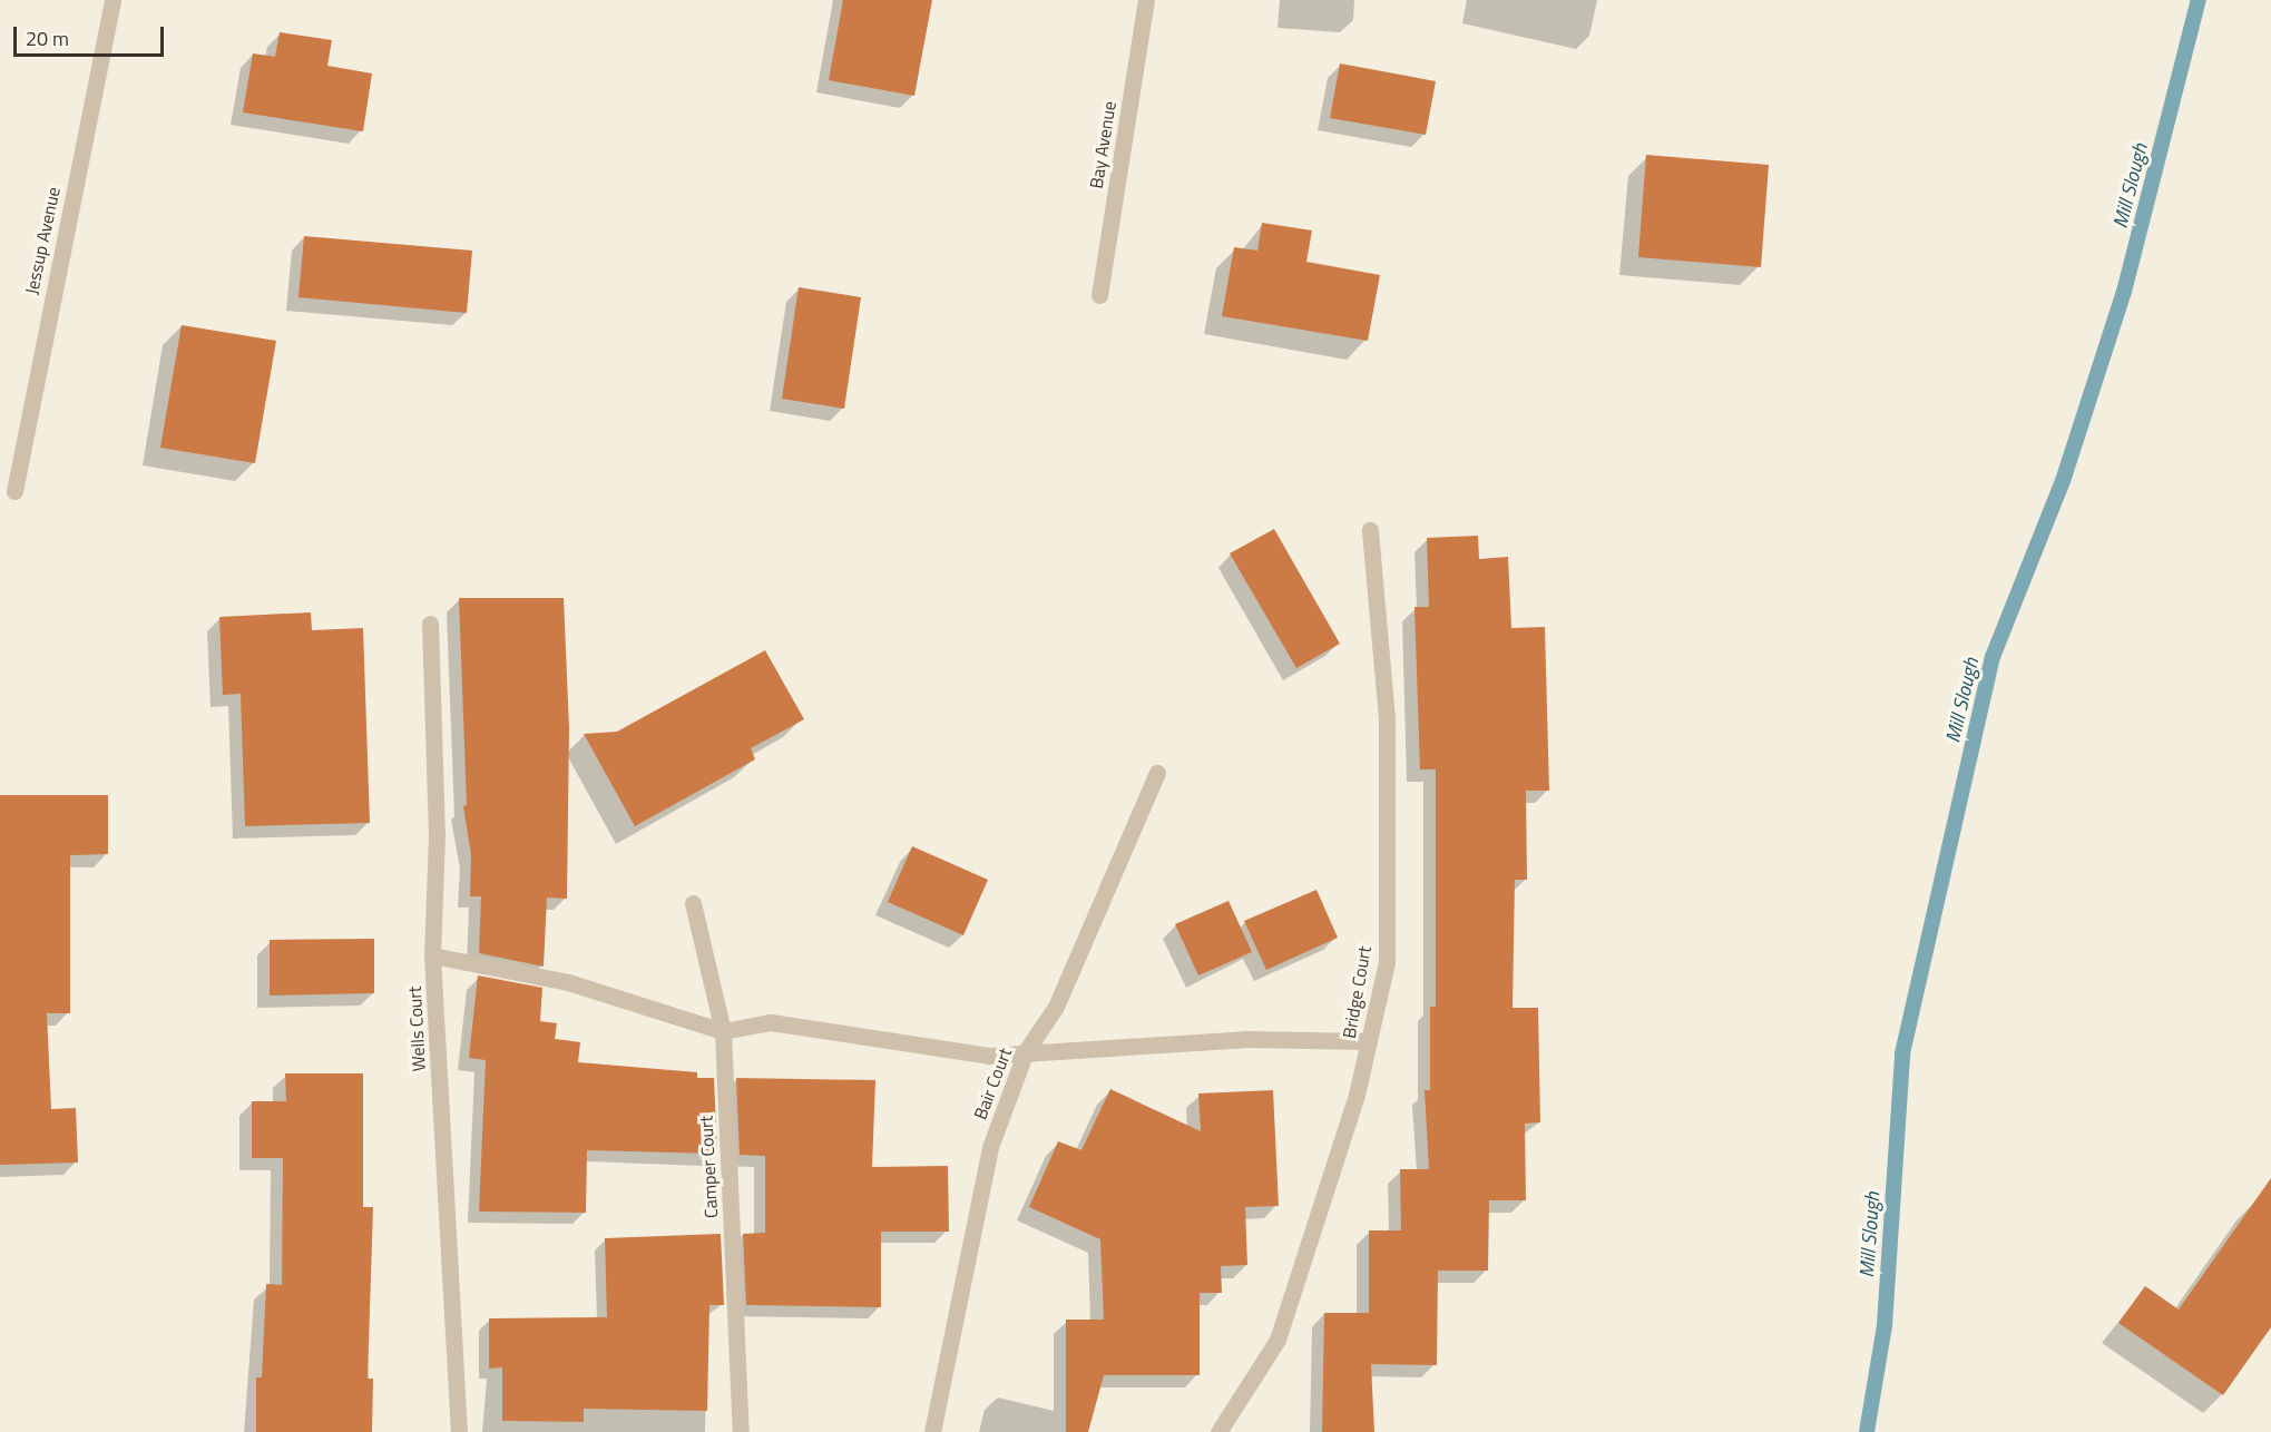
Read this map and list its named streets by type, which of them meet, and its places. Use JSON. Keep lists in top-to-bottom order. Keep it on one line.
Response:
{"streets":{"street":["Bay Avenue","Jessup Avenue","Bridge Court","Wells Court","Bair Court","Camper Court"]},"water":["Mill Slough"],"scale_bar":"20 m"}
